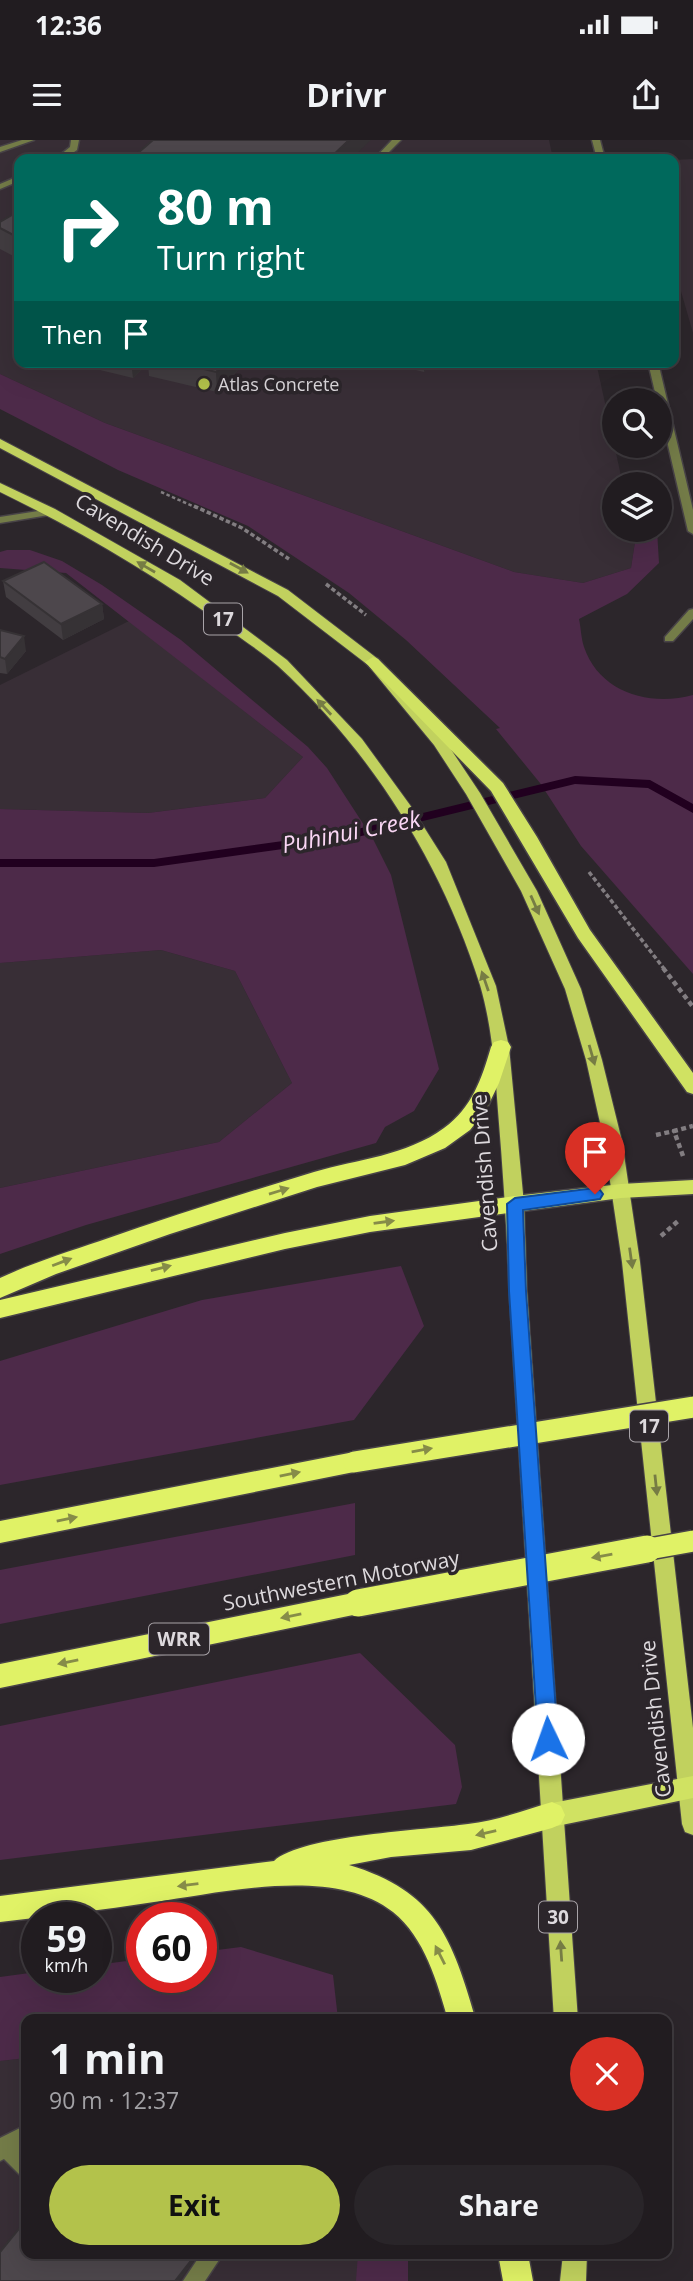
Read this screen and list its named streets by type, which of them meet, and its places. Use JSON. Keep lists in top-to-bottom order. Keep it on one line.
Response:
{"streets":{"highway":["Southwestern Motorway","WRR"],"main road":["Cavendish Drive","17","30"]},"crossings":[["Cavendish Drive","17"]],"water":["Puhinui Creek"],"places":["Atlas Concrete"],"page":{"status":"12:36","header":"Drivr","turn":["80 m","Turn right"],"then":"Then","speed":"59 km/h","limit":"60","heading":["1 min","90 m · 12:37"],"buttons":["Exit","Share"]}}
